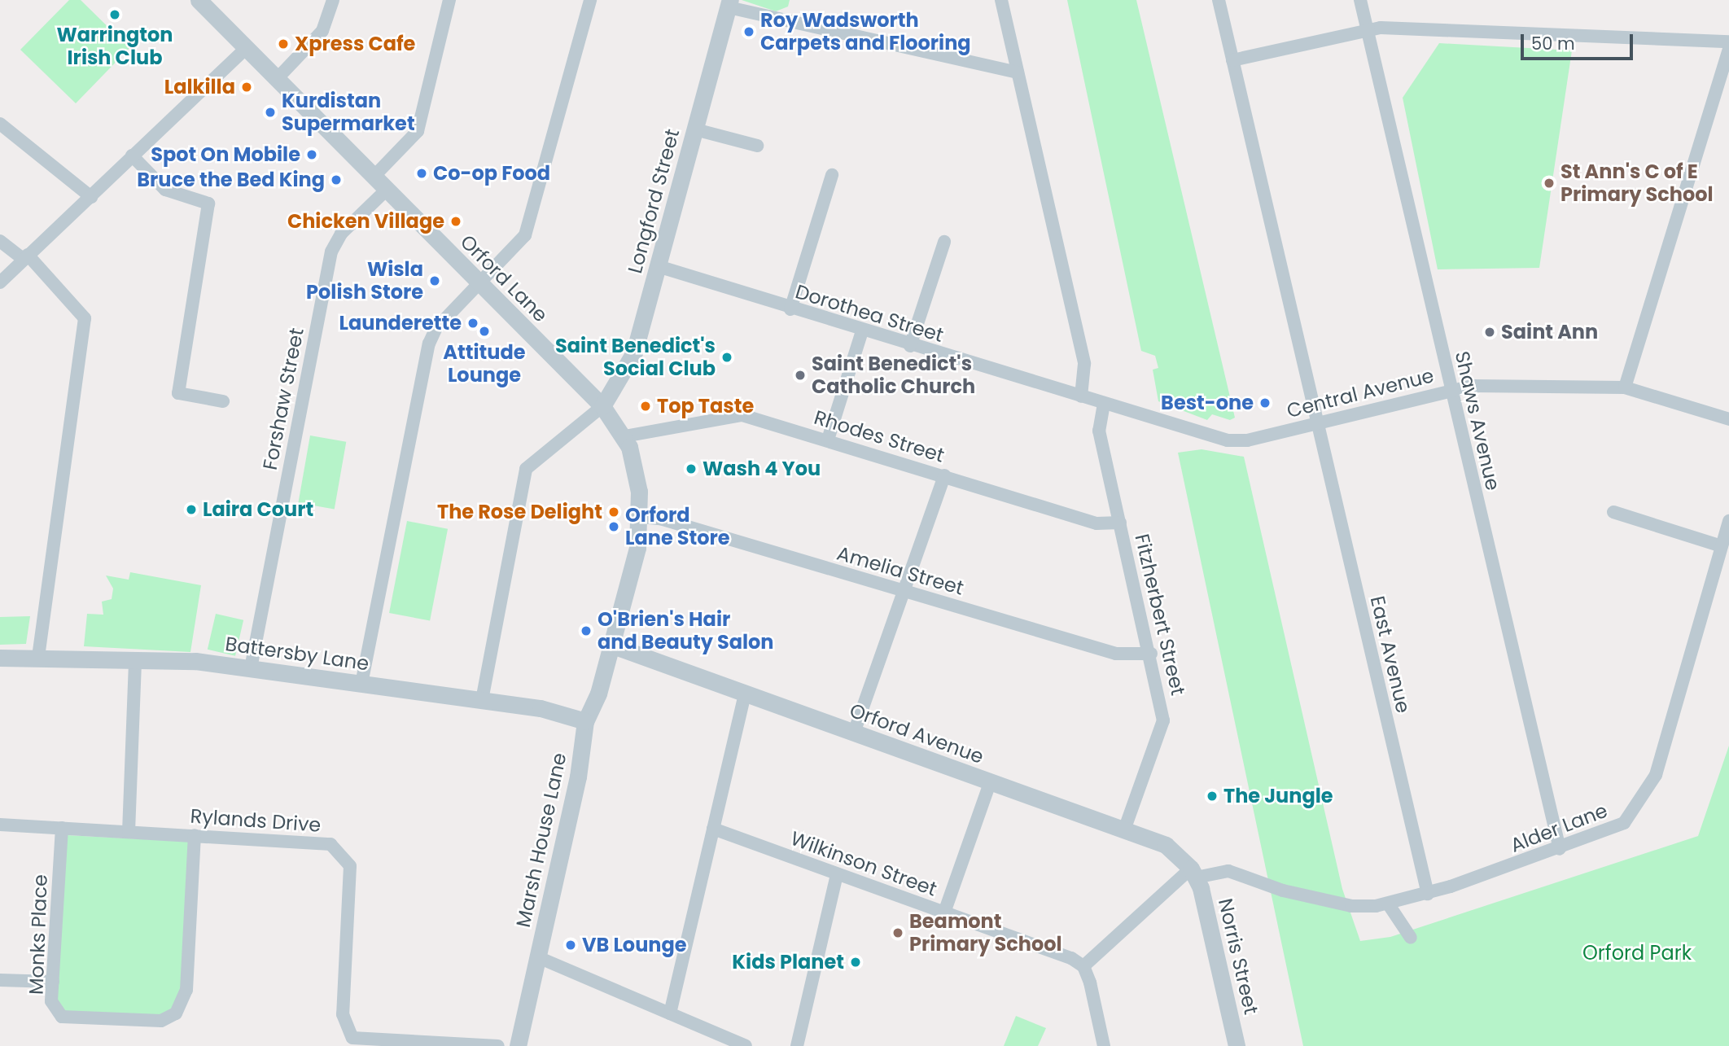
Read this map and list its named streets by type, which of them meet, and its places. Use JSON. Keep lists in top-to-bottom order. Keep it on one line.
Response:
{"streets":{"street":["Longford Street","Orford Lane","Dorothea Street","Central Avenue","Forshaw Street","Shaws Avenue","Rhodes Street","Amelia Street","Fitzherbert Street","Battersby Lane","East Avenue","Orford Avenue","Rylands Drive","Alder Lane","Marsh House Lane","Wilkinson Street","Monks Place","Norris Street"]},"crossings":[["Longford Street","Orford Lane"],["Longford Street","Dorothea Street"],["Orford Lane","Forshaw Street"],["Orford Lane","Rhodes Street"],["Orford Lane","Amelia Street"],["Orford Lane","Orford Avenue"],["Orford Lane","Marsh House Lane"],["Dorothea Street","Central Avenue"],["Dorothea Street","Fitzherbert Street"],["Central Avenue","Shaws Avenue"],["Central Avenue","Fitzherbert Street"],["Central Avenue","East Avenue"],["Forshaw Street","Battersby Lane"],["Shaws Avenue","Alder Lane"],["Rhodes Street","Fitzherbert Street"],["Amelia Street","Fitzherbert Street"],["Fitzherbert Street","Orford Avenue"],["Battersby Lane","Marsh House Lane"],["East Avenue","Alder Lane"],["Orford Avenue","Alder Lane"],["Orford Avenue","Marsh House Lane"],["Orford Avenue","Norris Street"],["Rylands Drive","Monks Place"],["Alder Lane","Norris Street"]],"parks":["Orford Park"],"places":["Warrington Irish Club","Roy Wadsworth Carpets and Flooring","Xpress Cafe","Lalkilla","Kurdistan Supermarket","Spot On Mobile","Co-op Food","Bruce the Bed King","St Ann's C of E Primary School","Chicken Village","Wisla Polish Store","Launderette","Attitude Lounge","Saint Ann","Saint Benedict's Social Club","Saint Benedict's Catholic Church","Best-one","Top Taste","Wash 4 You","Laira Court","The Rose Delight","Orford Lane Store","O'Brien's Hair and Beauty Salon","The Jungle","Beamont Primary School","VB Lounge","Kids Planet"],"scale_bar":"50 m"}
